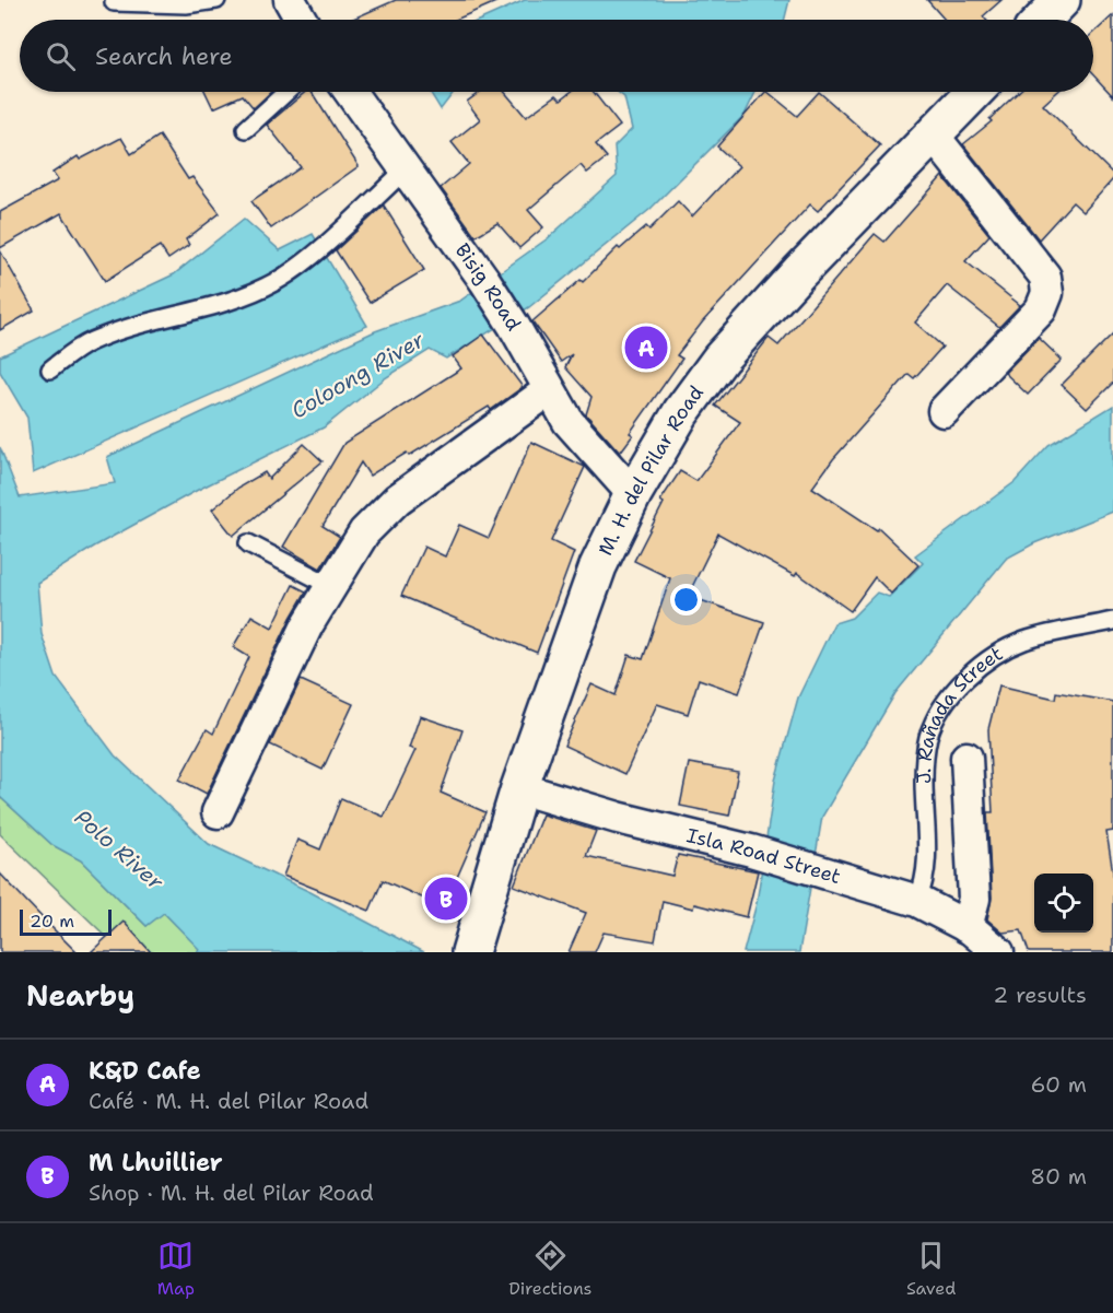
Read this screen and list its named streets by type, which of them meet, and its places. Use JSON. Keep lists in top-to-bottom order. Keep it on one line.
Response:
{"streets":{"main road":["M. H. del Pilar Road"],"street":["Bisig Road","Isla Road Street"],"lane":["J. Rañada Street"]},"crossings":[["Bisig Road","M. H. del Pilar Road"],["M. H. del Pilar Road","Isla Road Street"],["J. Rañada Street","Isla Road Street"]],"water":["Coloong River","Polo River"],"scale_bar":"20 m","page":{"search":"Search here","pins":["A","B"],"scale":"20 m","heading":["Nearby","2 results"],"list":[{"mark":"A","name":"K&D Cafe","note":"Café · M. H. del Pilar Road","value":"60 m"},{"mark":"B","name":"M Lhuillier","note":"Shop · M. H. del Pilar Road","value":"80 m"}],"nav":["Map","Directions","Saved"]}}
